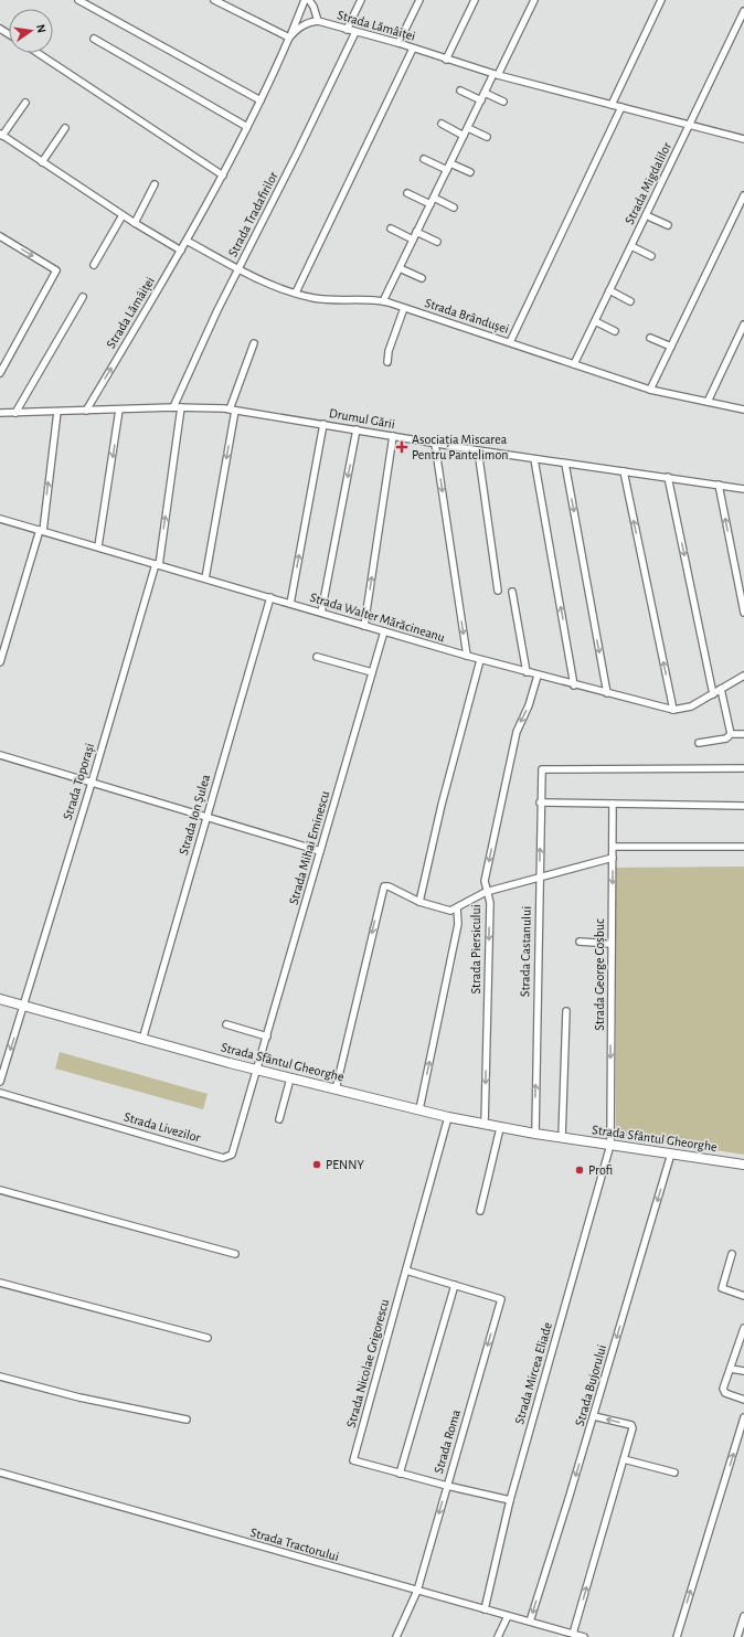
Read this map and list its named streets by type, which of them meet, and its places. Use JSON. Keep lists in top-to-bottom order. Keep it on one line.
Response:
{"streets":{"street":["Strada Lămâiței","Strada Migdalilor","Strada Tradafirilor","Strada Brândușei","Drumul Gării","Strada Walter Mărăcineanu","Strada Toporași","Strada Ion Șulea","Strada Mihai Eminescu","Strada Piersicului","Strada Castanului","Strada George Coșbuc","Strada Sfântul Gheorghe","Strada Livezilor","Strada Nicolae Grigorescu","Strada Mircea Eliade","Strada Bujorului","Strada Roma","Strada Tractorului"]},"crossings":[["Strada Lămâiței","Strada Migdalilor"],["Strada Lămâiței","Strada Tradafirilor"],["Strada Lămâiței","Strada Brândușei"],["Strada Lămâiței","Drumul Gării"],["Strada Migdalilor","Strada Brândușei"],["Strada Tradafirilor","Strada Brândușei"],["Strada Tradafirilor","Drumul Gării"],["Drumul Gării","Strada Toporași"],["Strada Walter Mărăcineanu","Strada Toporași"],["Strada Walter Mărăcineanu","Strada Ion Șulea"],["Strada Walter Mărăcineanu","Strada Mihai Eminescu"],["Strada Walter Mărăcineanu","Strada Piersicului"],["Strada Toporași","Strada Sfântul Gheorghe"],["Strada Ion Șulea","Strada Sfântul Gheorghe"],["Strada Mihai Eminescu","Strada Sfântul Gheorghe"],["Strada Mihai Eminescu","Strada Livezilor"],["Strada Piersicului","Strada Sfântul Gheorghe"],["Strada Castanului","Strada Sfântul Gheorghe"],["Strada George Coșbuc","Strada Sfântul Gheorghe"],["Strada George Coșbuc","Strada Mircea Eliade"],["Strada Sfântul Gheorghe","Strada Livezilor"],["Strada Sfântul Gheorghe","Strada Nicolae Grigorescu"],["Strada Sfântul Gheorghe","Strada Mircea Eliade"],["Strada Sfântul Gheorghe","Strada Bujorului"],["Strada Nicolae Grigorescu","Strada Mircea Eliade"],["Strada Nicolae Grigorescu","Strada Roma"],["Strada Mircea Eliade","Strada Tractorului"],["Strada Bujorului","Strada Tractorului"],["Strada Roma","Strada Tractorului"]],"places":{"health":["Asociația Miscarea Pentru Pantelimon"],"other":["PENNY","Profi"]},"north":"right"}
